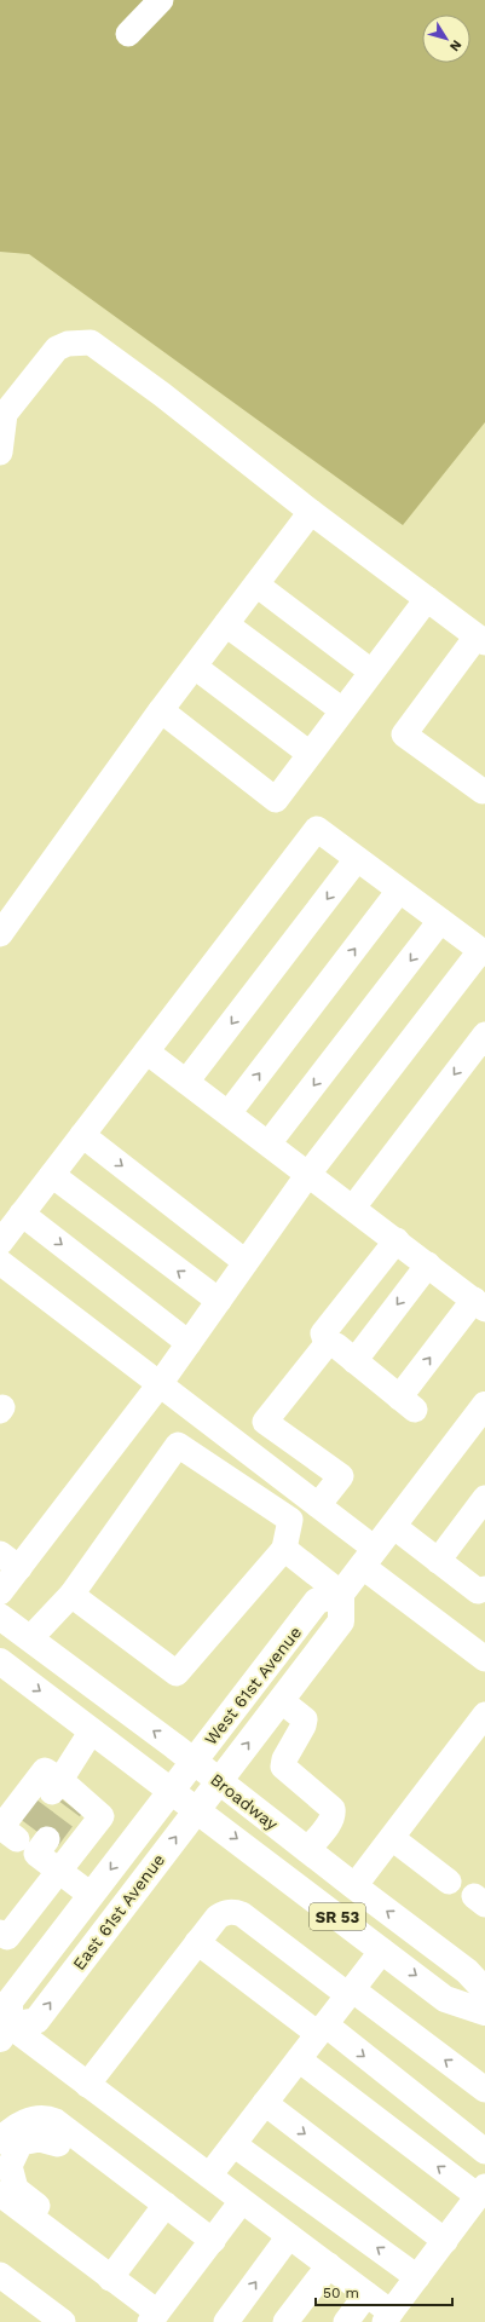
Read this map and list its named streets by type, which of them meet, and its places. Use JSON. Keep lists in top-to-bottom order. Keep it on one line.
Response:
{"streets":{"main road":["West 61st Avenue","Broadway","East 61st Avenue","SR 53"]},"crossings":[["West 61st Avenue","Broadway"],["West 61st Avenue","East 61st Avenue"],["Broadway","East 61st Avenue"]],"scale_bar":"50 m","north":"bottom right"}
